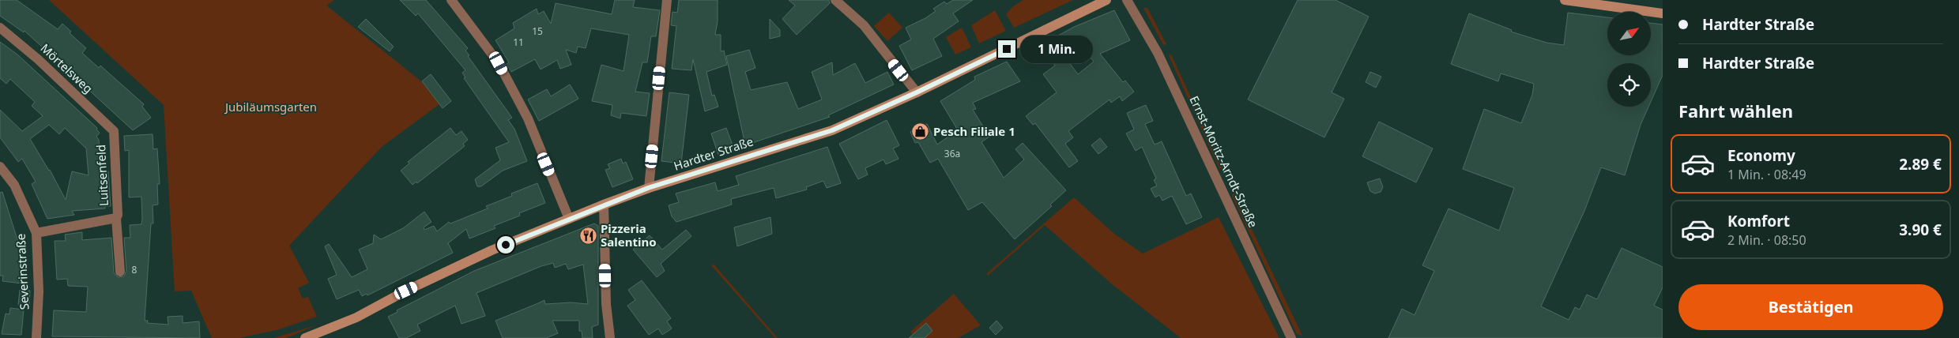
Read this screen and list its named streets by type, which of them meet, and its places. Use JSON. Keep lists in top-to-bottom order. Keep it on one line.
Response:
{"streets":{"main road":["Hardter Straße"],"street":["Mörtelsweg","Ernst-Moritz-Arndt-Straße","Luitsenfeld","Severinstraße"]},"crossings":[["Mörtelsweg","Luitsenfeld"],["Luitsenfeld","Severinstraße"]],"parks":["Jubiläumsgarten"],"places":{"shop":["Pesch Filiale 1"],"restaurant":["Pizzeria Salentino"]},"house_numbers":["15","11","36a","8"],"north":"top right","page":{"banner":["Hardter Straße","Hardter Straße"],"bubble":"1 Min.","heading":"Fahrt wählen","list":[{"name":"Economy","note":"1 Min. · 08:49","value":"2.89 €"},{"name":"Komfort","note":"2 Min. · 08:50","value":"3.90 €"}],"buttons":"Bestätigen"}}
